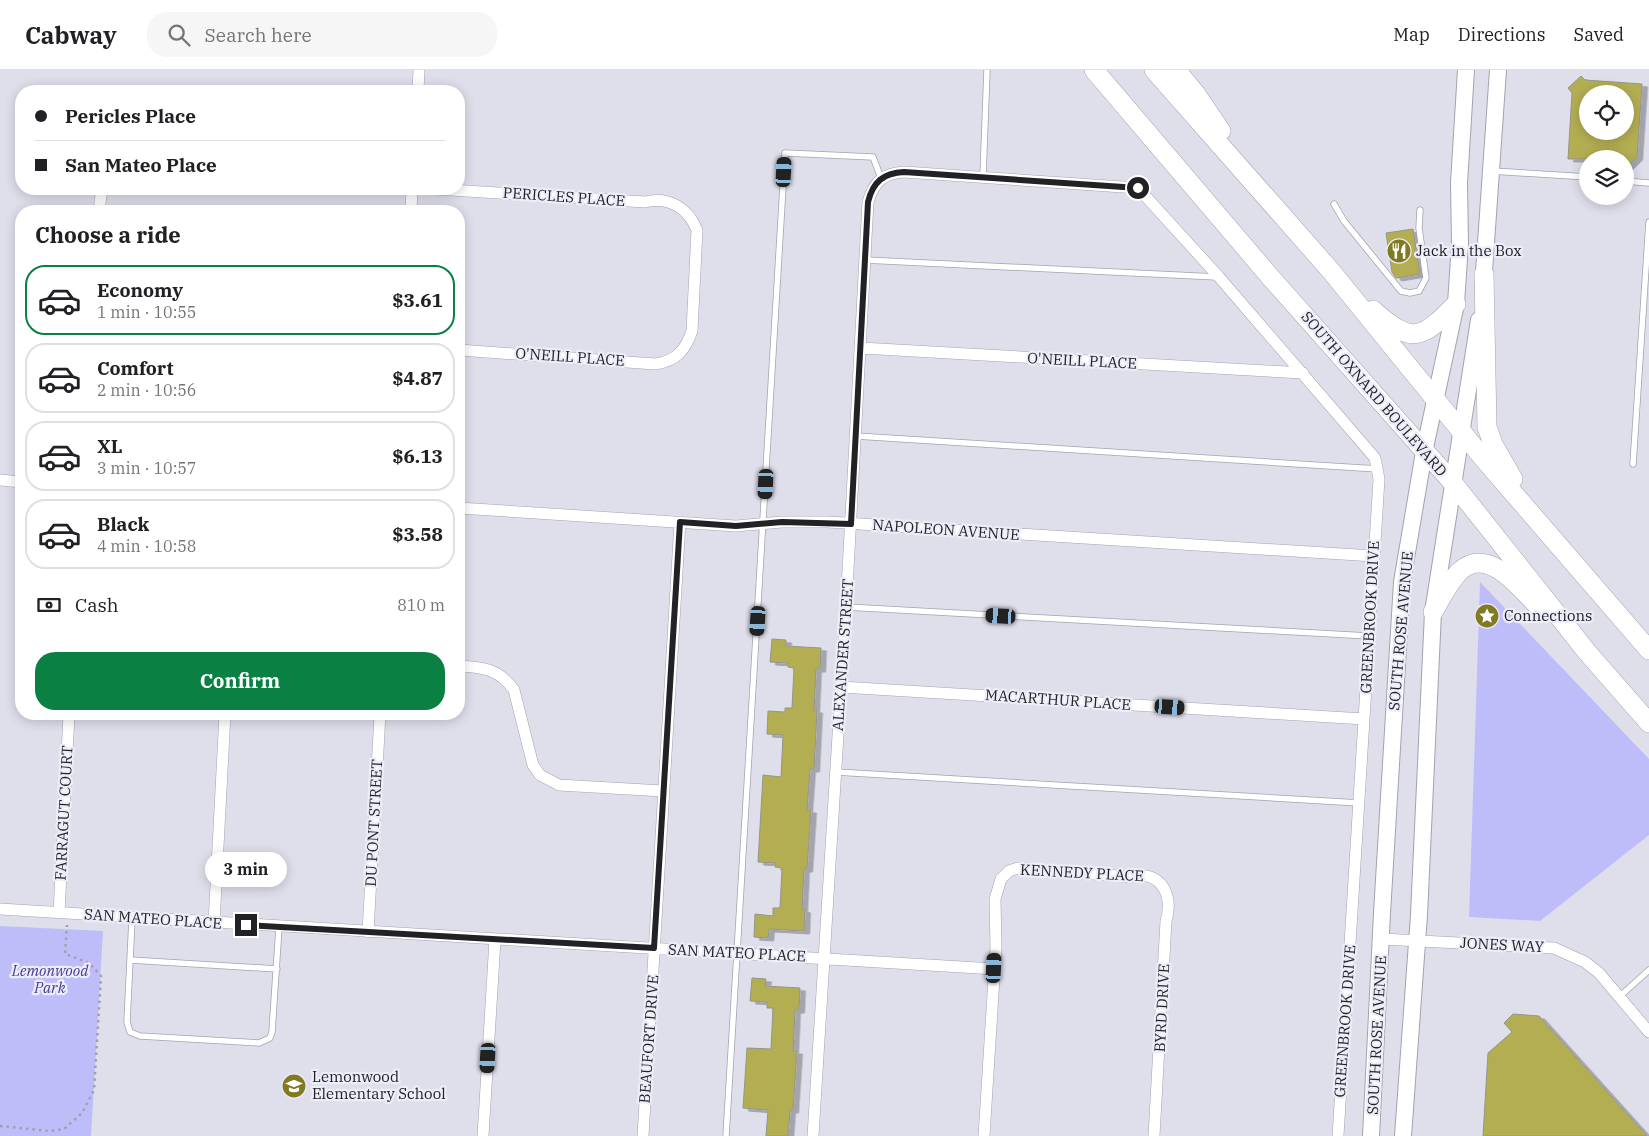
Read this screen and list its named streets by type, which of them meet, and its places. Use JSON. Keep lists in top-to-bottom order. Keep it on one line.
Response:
{"streets":{"main road":["SOUTH OXNARD BOULEVARD","SOUTH ROSE AVENUE"],"street":["PERICLES PLACE","O'NEILL PLACE","NAPOLEON AVENUE","GREENBROOK DRIVE","ALEXANDER STREET","MACARTHUR PLACE","FARRAGUT COURT","DU PONT STREET","KENNEDY PLACE","SAN MATEO PLACE","JONES WAY","BYRD DRIVE","BEAUFORT DRIVE"]},"crossings":[["PERICLES PLACE","O'NEILL PLACE"],["O'NEILL PLACE","GREENBROOK DRIVE"],["O'NEILL PLACE","ALEXANDER STREET"],["SOUTH OXNARD BOULEVARD","SOUTH ROSE AVENUE"],["NAPOLEON AVENUE","GREENBROOK DRIVE"],["NAPOLEON AVENUE","ALEXANDER STREET"],["NAPOLEON AVENUE","BEAUFORT DRIVE"],["GREENBROOK DRIVE","MACARTHUR PLACE"],["SOUTH ROSE AVENUE","JONES WAY"],["ALEXANDER STREET","MACARTHUR PLACE"],["ALEXANDER STREET","SAN MATEO PLACE"],["FARRAGUT COURT","SAN MATEO PLACE"],["DU PONT STREET","SAN MATEO PLACE"],["KENNEDY PLACE","SAN MATEO PLACE"],["KENNEDY PLACE","BYRD DRIVE"],["SAN MATEO PLACE","BEAUFORT DRIVE"]],"parks":["Lemonwood Park"],"places":{"restaurant":["Jack in the Box"],"place":["Connections"],"school or university":["Lemonwood Elementary School"]},"page":{"header":"Cabway","search":"Search here","nav":["Map","Directions","Saved"],"banner":["Pericles Place","San Mateo Place"],"heading":"Choose a ride","list":[{"name":"Economy","note":"1 min · 10:55","value":"$3.61"},{"name":"Comfort","note":"2 min · 10:56","value":"$4.87"},{"name":"XL","note":"3 min · 10:57","value":"$6.13"},{"name":"Black","note":"4 min · 10:58","value":"$3.58"}],"pay":["Cash","810 m"],"buttons":"Confirm","bubble":"3 min"}}
